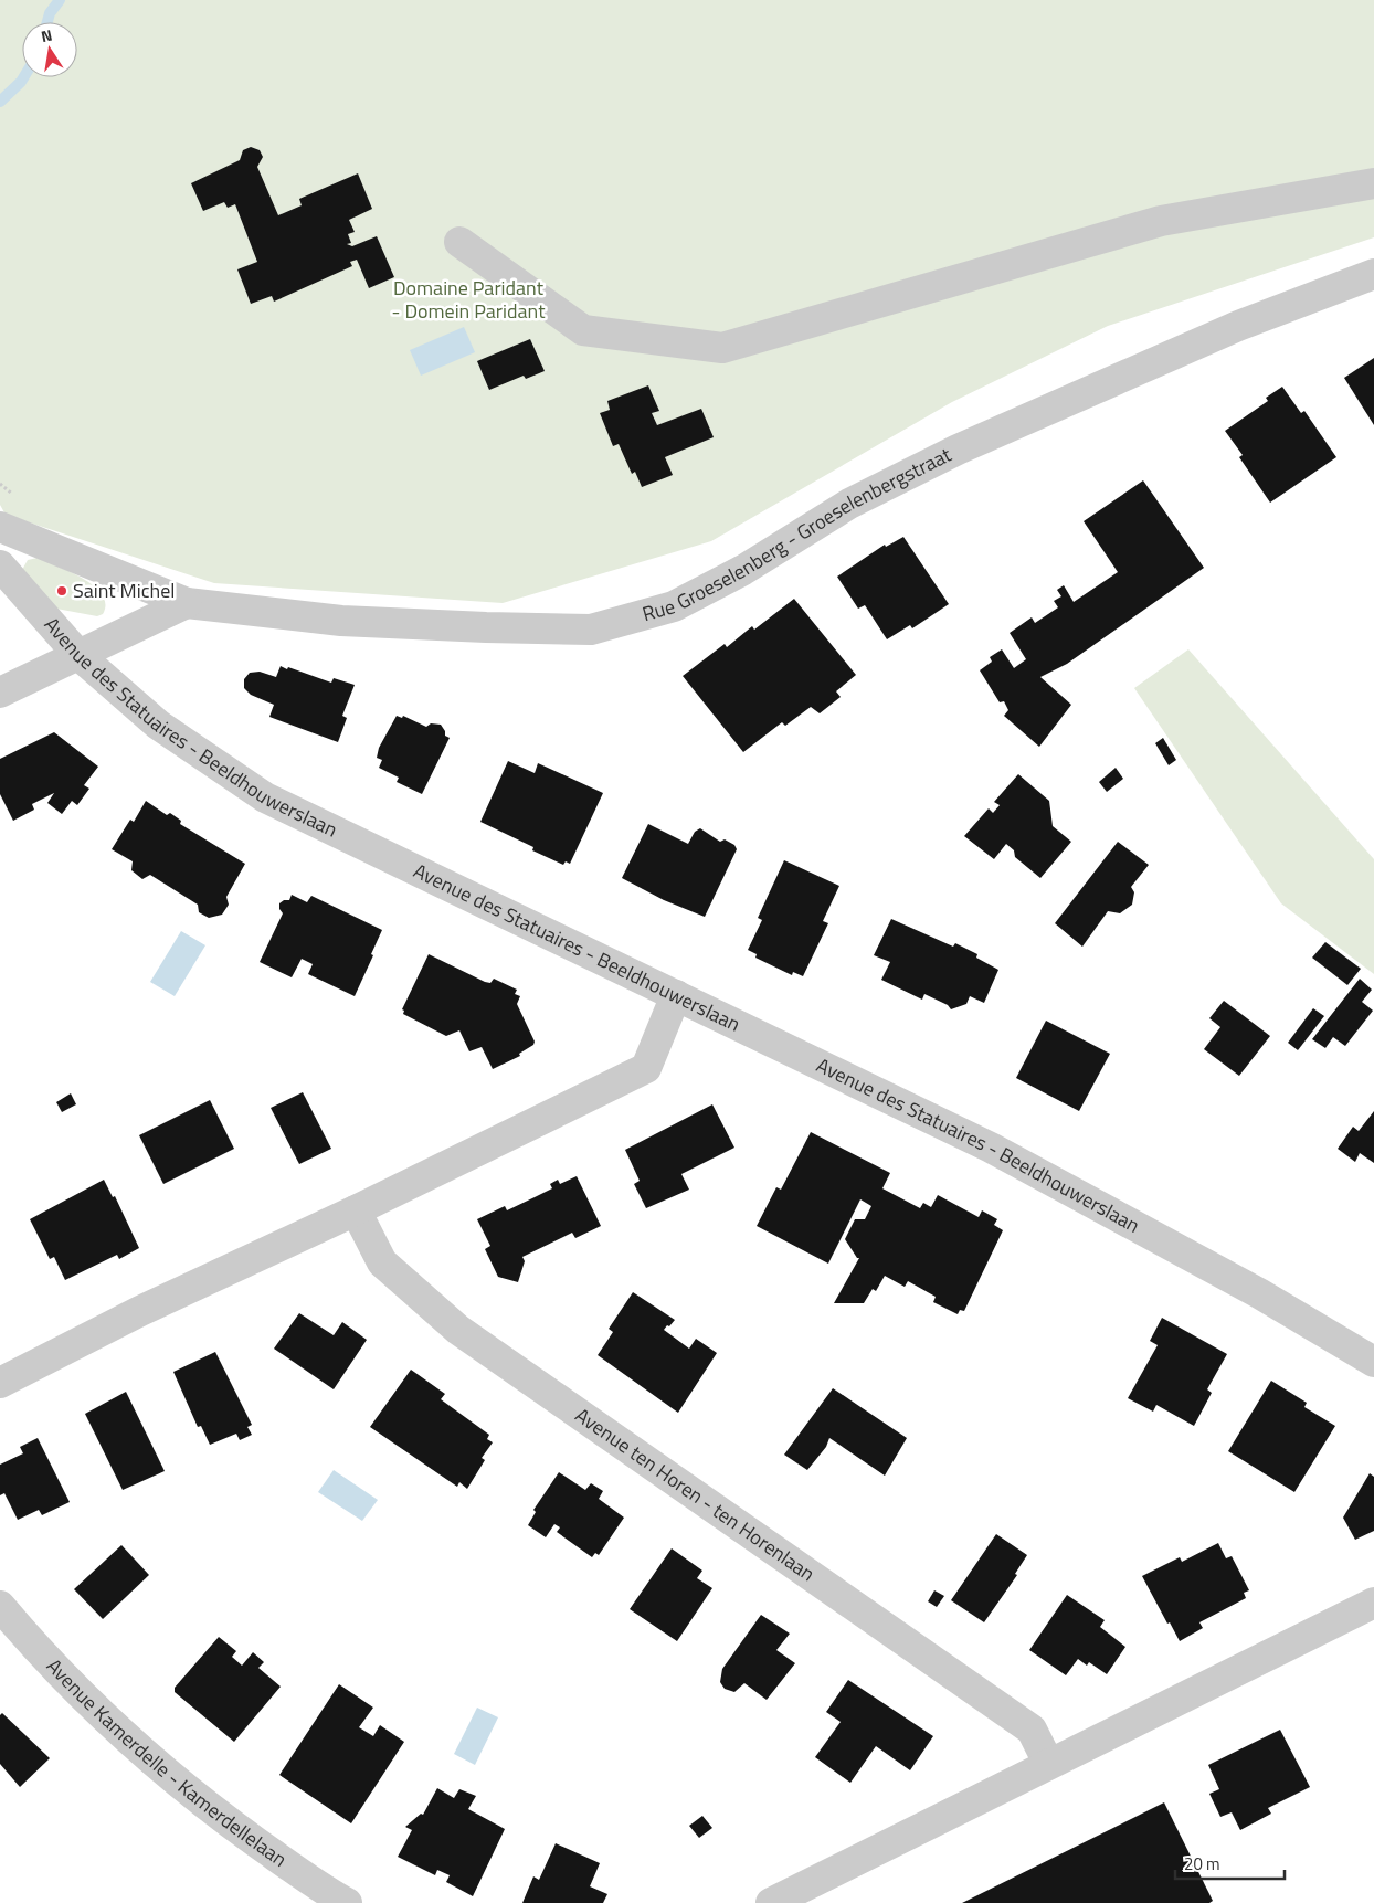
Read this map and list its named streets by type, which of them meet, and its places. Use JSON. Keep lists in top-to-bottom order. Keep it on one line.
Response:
{"streets":{"street":["Rue Groeselenberg - Groeselenbergstraat","Avenue des Statuaires - Beeldhouwerslaan","Avenue ten Horen - ten Horenlaan","Avenue Kamerdelle - Kamerdellelaan"]},"parks":["Domaine Paridant - Domein Paridant"],"places":["Saint Michel"],"scale_bar":"20 m","north":"top"}
